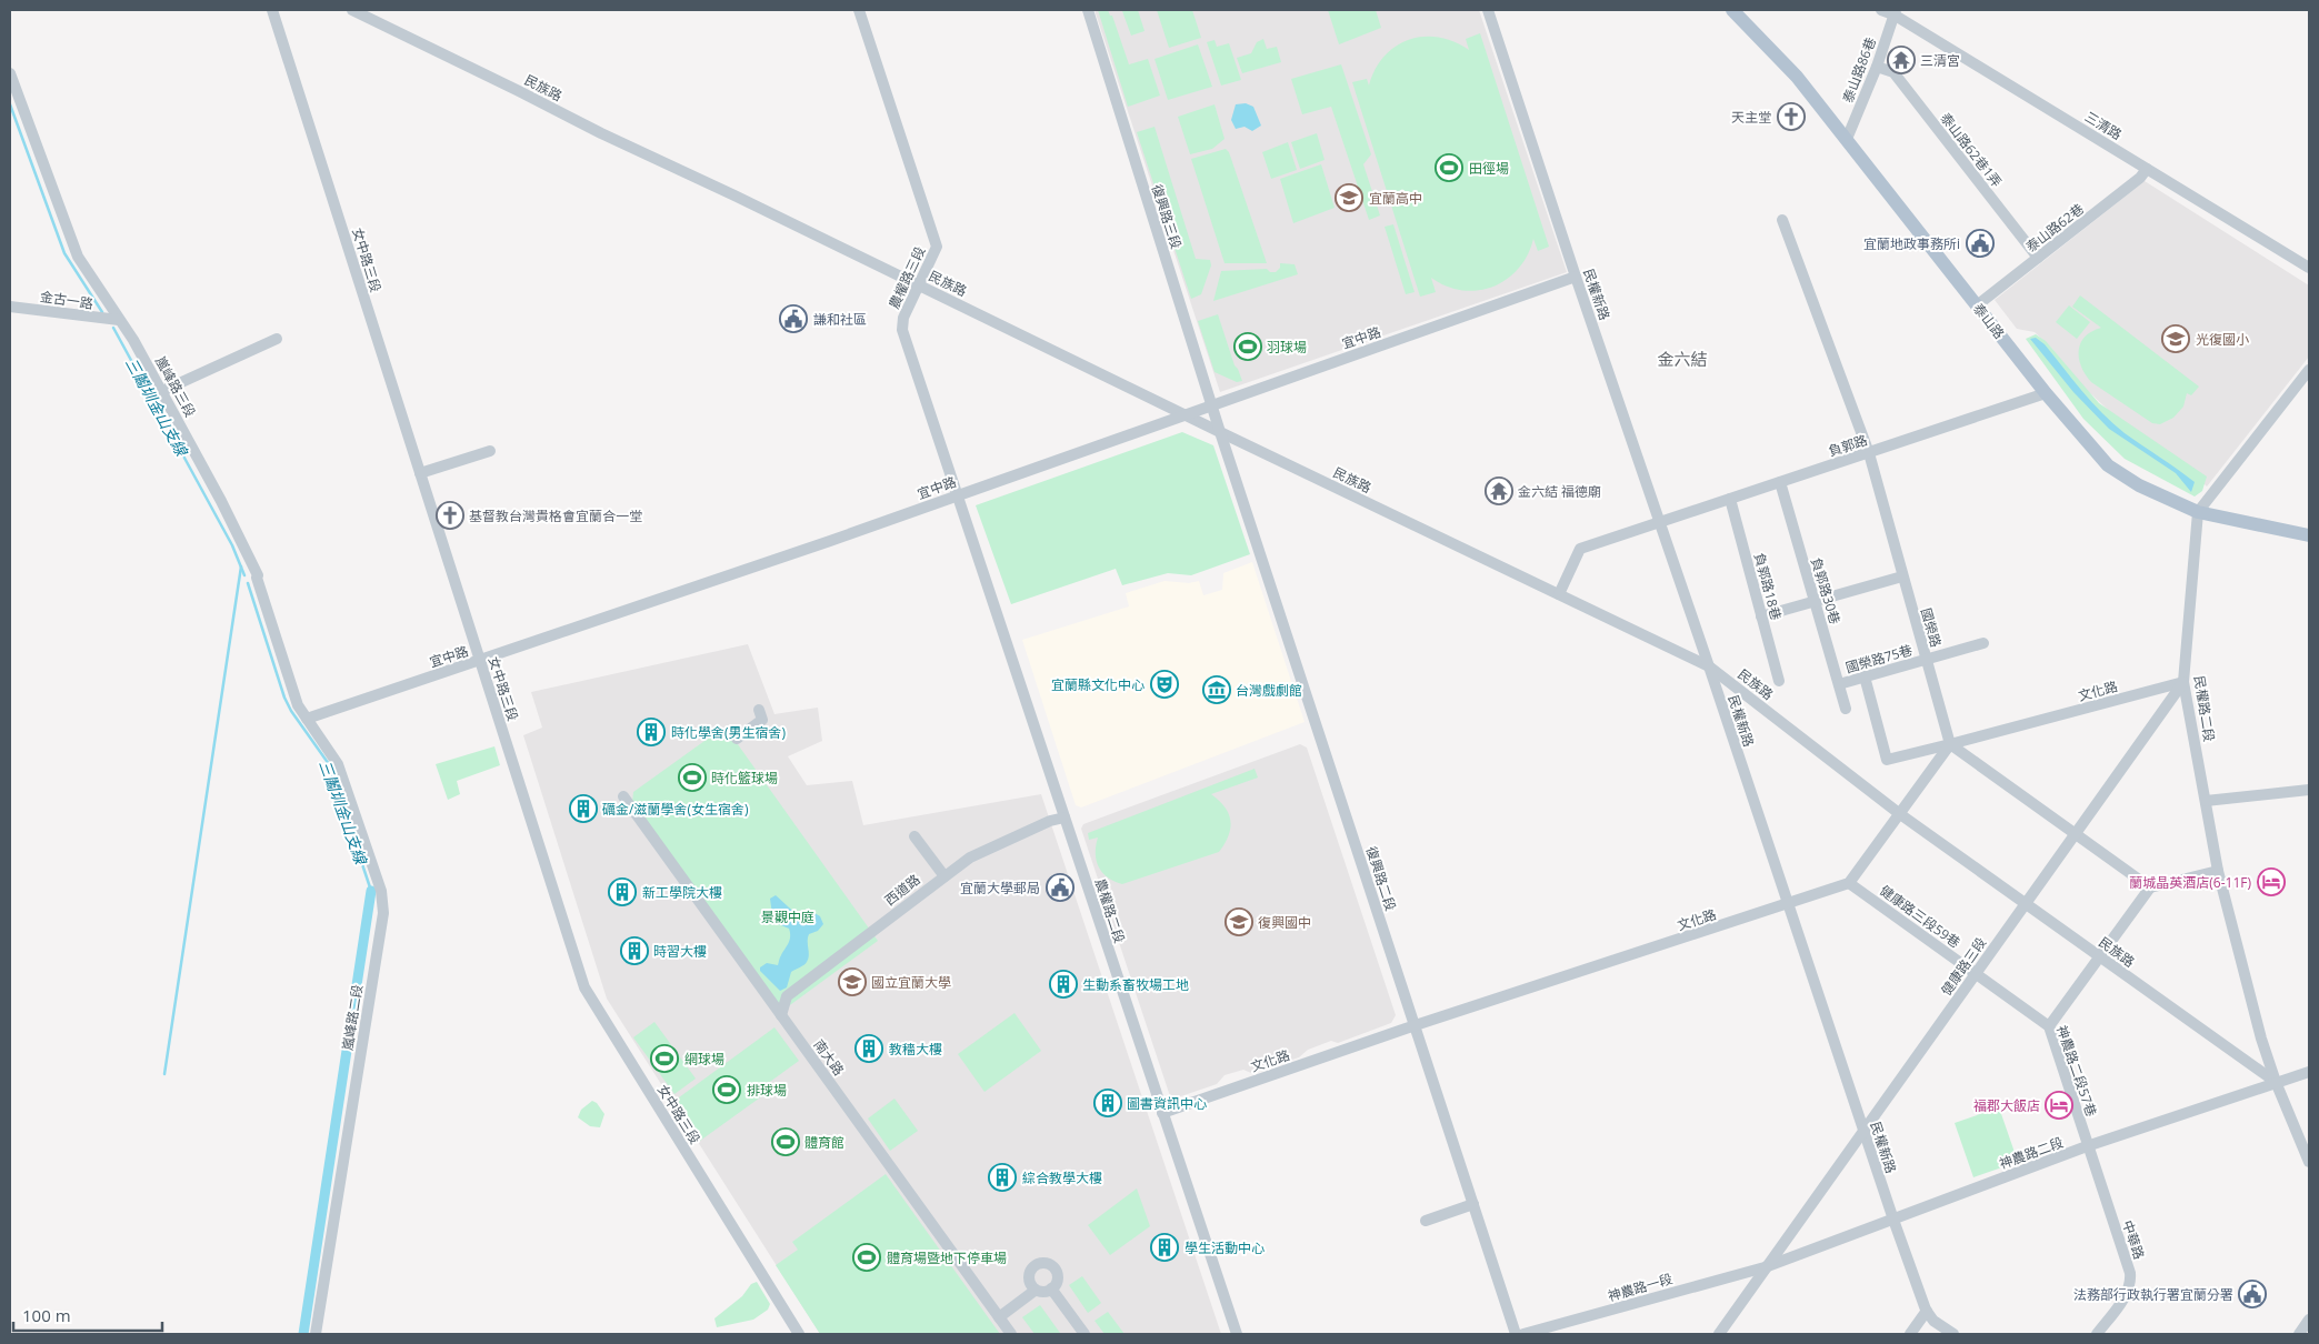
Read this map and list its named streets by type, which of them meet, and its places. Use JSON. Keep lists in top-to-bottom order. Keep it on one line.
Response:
{"streets":{"main road":["泰山路"],"street":["泰山路86巷","民族路","三清路","泰山路62巷1弄","復興路三段","泰山路62巷","女中路三段","農權路三段","民權新路","金古一路","宜中路","嵐峰路三段","負郭路","負郭路18巷","負郭路30巷","國榮路","國榮路75巷","文化路","民權路二段","復興路二段","西道路","農權路二段","健康路三段59巷","健康路三段","嵐峰路二段","南大路","神農路二段57巷","神農路二段","中華路","神農路一段"]},"crossings":[["泰山路86巷","三清路"],["泰山路86巷","泰山路62巷1弄"],["泰山路86巷","泰山路"],["民族路","復興路三段"],["民族路","農權路三段"],["民族路","民權新路"],["民族路","宜中路"],["民族路","負郭路"],["民族路","民權路二段"],["民族路","復興路二段"],["民族路","健康路三段"],["民族路","神農路二段"],["三清路","泰山路62巷"],["泰山路62巷1弄","泰山路62巷"],["復興路三段","宜中路"],["復興路三段","復興路二段"],["泰山路62巷","泰山路"],["女中路三段","宜中路"],["農權路三段","宜中路"],["農權路三段","農權路二段"],["民權新路","宜中路"],["民權新路","負郭路"],["民權新路","文化路"],["民權新路","健康路三段"],["民權新路","神農路二段"],["金古一路","嵐峰路三段"],["泰山路","負郭路"],["泰山路","民權路二段"],["宜中路","嵐峰路三段"],["宜中路","農權路二段"],["宜中路","嵐峰路二段"],["嵐峰路三段","嵐峰路二段"],["負郭路","負郭路18巷"],["負郭路","負郭路30巷"],["負郭路","國榮路"],["負郭路30巷","國榮路75巷"],["國榮路","國榮路75巷"],["國榮路","文化路"],["國榮路75巷","文化路"],["文化路","民權路二段"],["文化路","復興路二段"],["文化路","農權路二段"],["文化路","健康路三段59巷"],["文化路","健康路三段"],["民權路二段","健康路三段"],["民權路二段","神農路二段"],["西道路","農權路二段"],["西道路","南大路"],["健康路三段59巷","健康路三段"],["健康路三段59巷","神農路二段57巷"],["健康路三段","神農路二段57巷"],["健康路三段","神農路二段"],["健康路三段","神農路一段"],["神農路二段57巷","神農路二段"],["神農路二段57巷","中華路"],["神農路二段","中華路"],["神農路二段","神農路一段"]],"districts":["金六結"],"water":["三鬮圳金山支線"],"parks":["景觀中庭"],"places":{"temple":["三清宮","金六結 福德廟"],"church":["天主堂","基督教台灣貴格會宜蘭合一堂"],"sports":["田徑場","羽球場","時化籃球場","網球場","排球場","體育館","體育場暨地下停車場"],"school or university":["宜蘭高中","光復國小","復興國中","國立宜蘭大學"],"public building":["宜蘭地政事務所i","謙和社區","宜蘭大學郵局","法務部行政執行署宜蘭分署"],"theatre":["宜蘭縣文化中心"],"museum":["台灣戲劇館"],"building":["時化學舍(男生宿舍)","礪金/滋蘭學舍(女生宿舍)","新工學院大樓","時習大樓","生動系畜牧場工地","教穡大樓","圖書資訊中心","綜合教學大樓","學生活動中心"],"hotel":["蘭城晶英酒店(6-11F)","福郡大飯店"]},"scale_bar":"100 m"}
